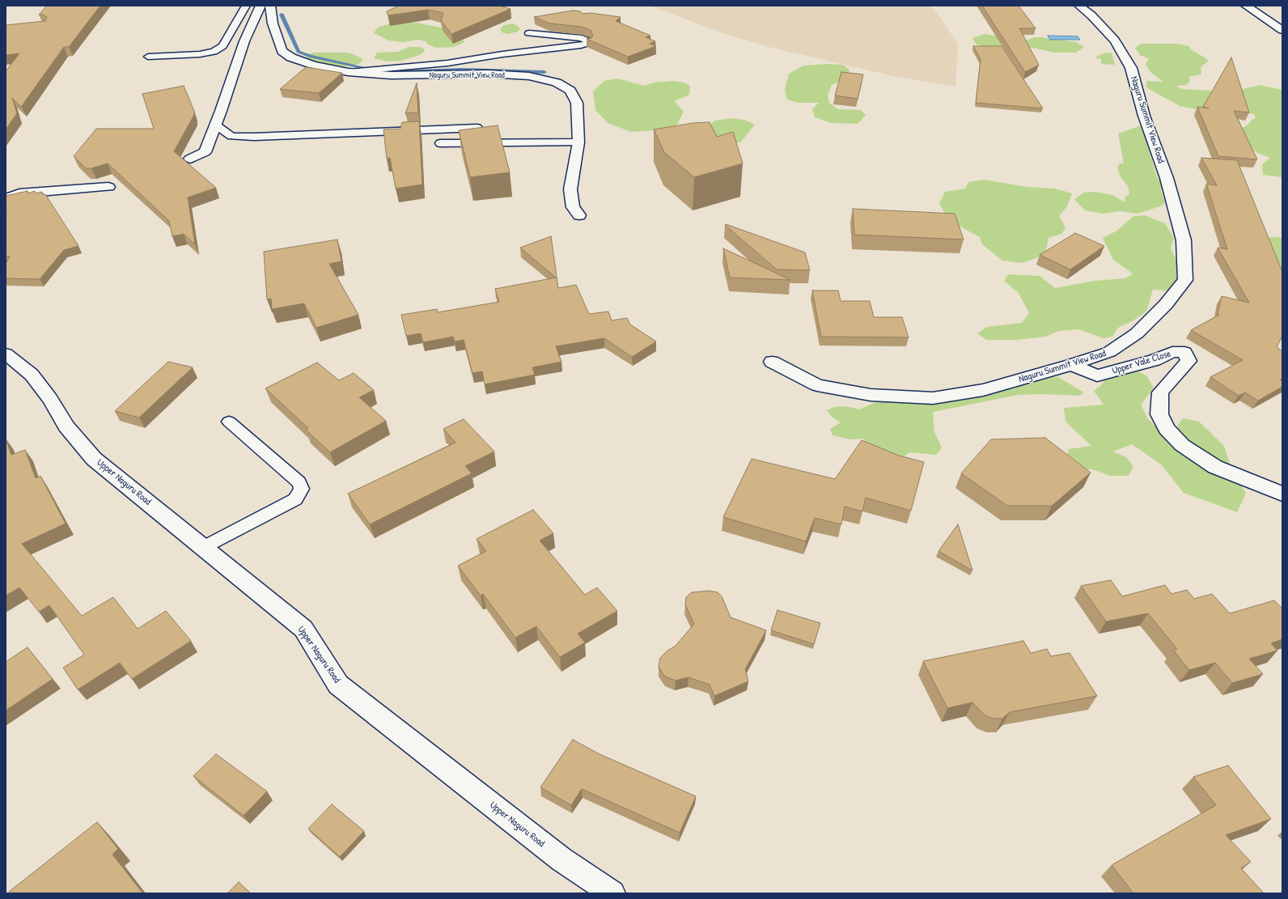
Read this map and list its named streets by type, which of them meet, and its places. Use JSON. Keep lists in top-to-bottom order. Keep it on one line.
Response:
{"streets":{"street":["Naguru Summit View Road","Upper Vale Close","Upper Naguru Road"]},"crossings":[["Naguru Summit View Road","Upper Vale Close"]]}
